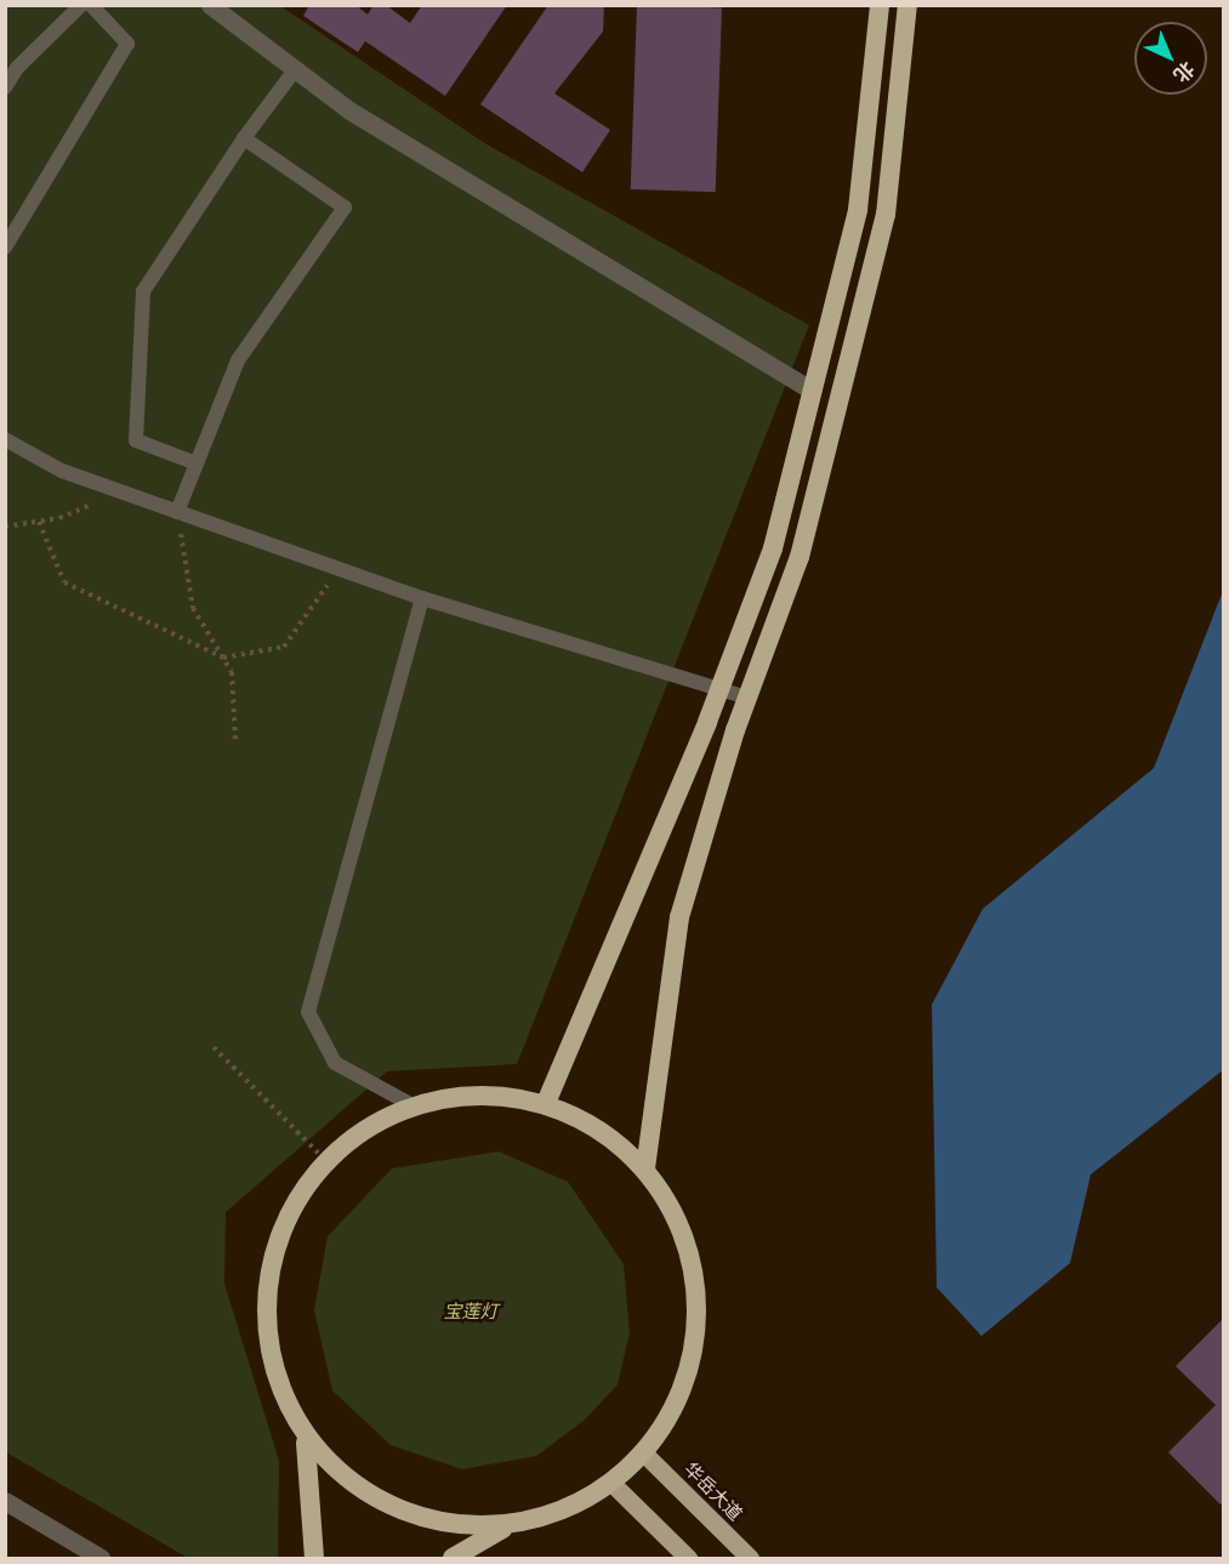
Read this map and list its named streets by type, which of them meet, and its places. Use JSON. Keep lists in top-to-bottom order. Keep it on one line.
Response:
{"streets":{"main road":["华岳大道"]},"parks":["宝莲灯"],"north":"bottom right"}
